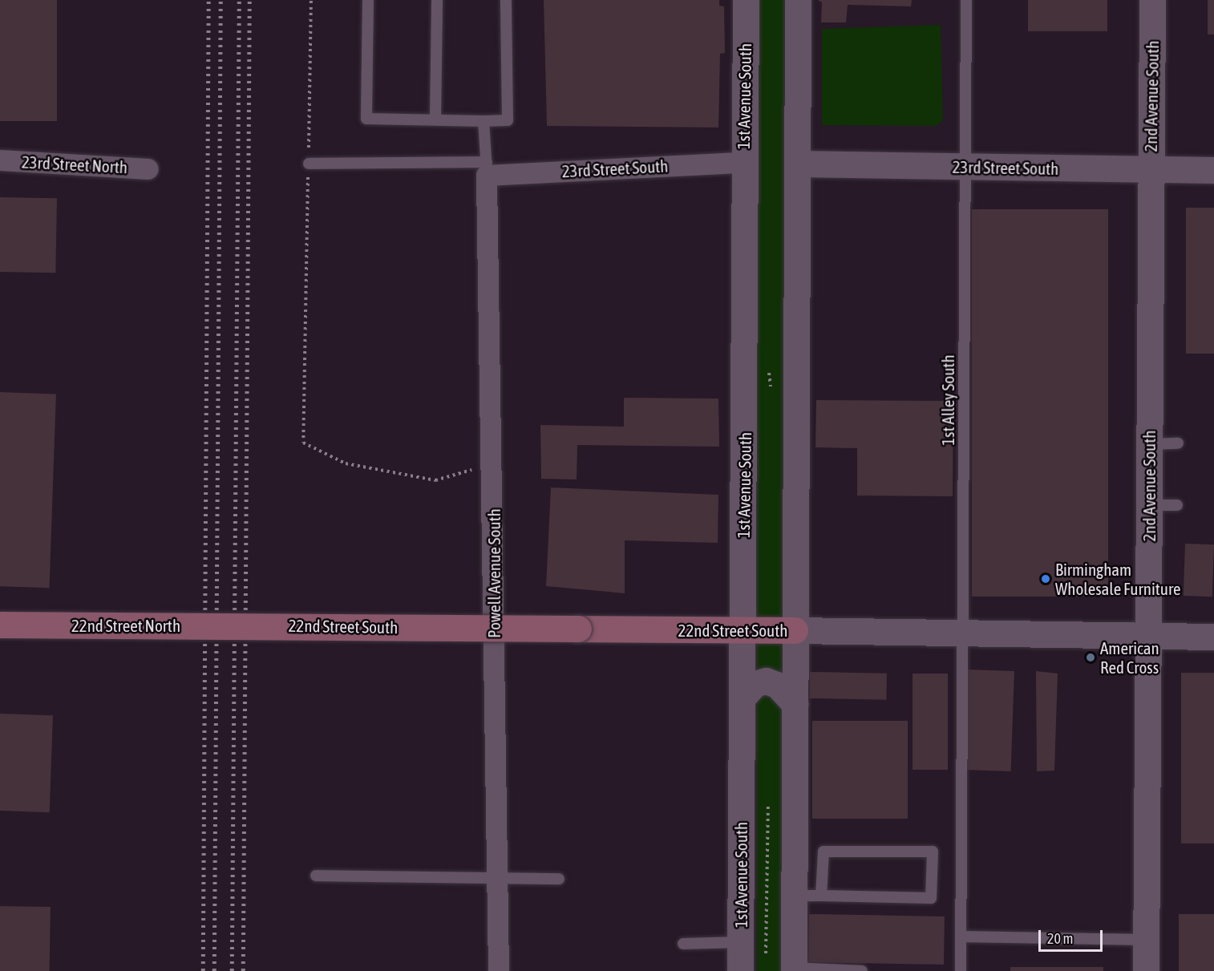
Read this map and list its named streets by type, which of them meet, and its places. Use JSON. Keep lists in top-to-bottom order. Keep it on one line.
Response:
{"streets":{"main road":["22nd Street North","22nd Street South"],"street":["1st Avenue South","2nd Avenue South","23rd Street North","23rd Street South","Powell Avenue South"],"lane":["1st Alley South"]},"crossings":[["1st Avenue South","23rd Street South"],["1st Avenue South","22nd Street South"],["2nd Avenue South","23rd Street South"],["2nd Avenue South","22nd Street South"],["23rd Street South","1st Alley South"],["23rd Street South","Powell Avenue South"],["1st Alley South","22nd Street South"],["22nd Street North","22nd Street South"]],"places":["Birmingham Wholesale Furniture","American Red Cross"],"scale_bar":"20 m"}
